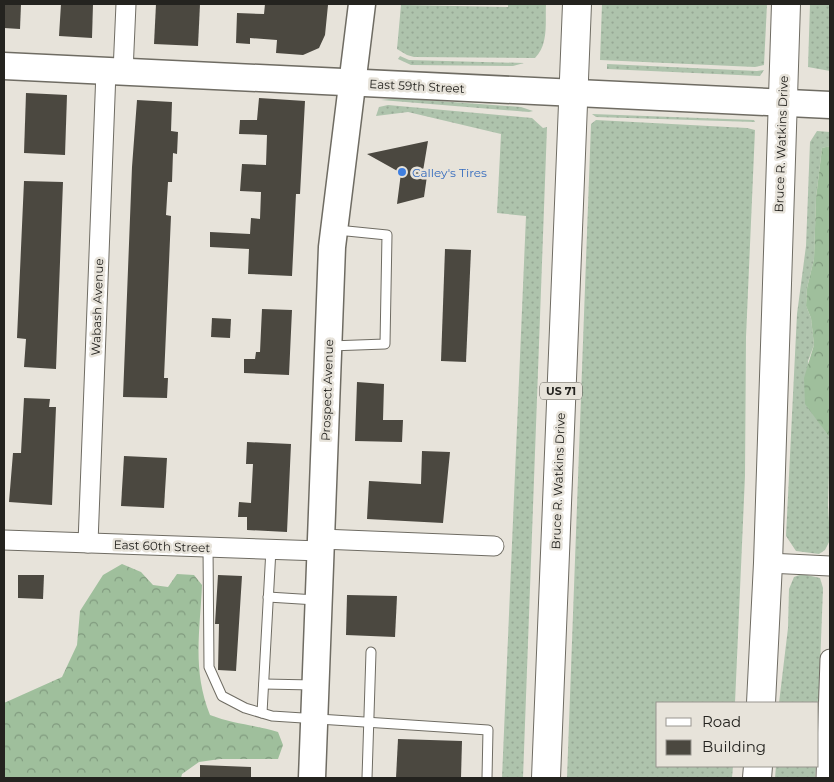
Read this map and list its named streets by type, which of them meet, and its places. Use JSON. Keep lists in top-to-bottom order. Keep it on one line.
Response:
{"streets":{"highway":["Bruce R. Watkins Drive","US 71"],"street":["East 59th Street","Wabash Avenue","Prospect Avenue","East 60th Street"]},"crossings":[["East 59th Street","Bruce R. Watkins Drive"],["East 59th Street","Wabash Avenue"],["East 59th Street","Prospect Avenue"],["Wabash Avenue","East 60th Street"],["Prospect Avenue","East 60th Street"]],"places":["Calley's Tires"],"legend":["Road","Building"]}
